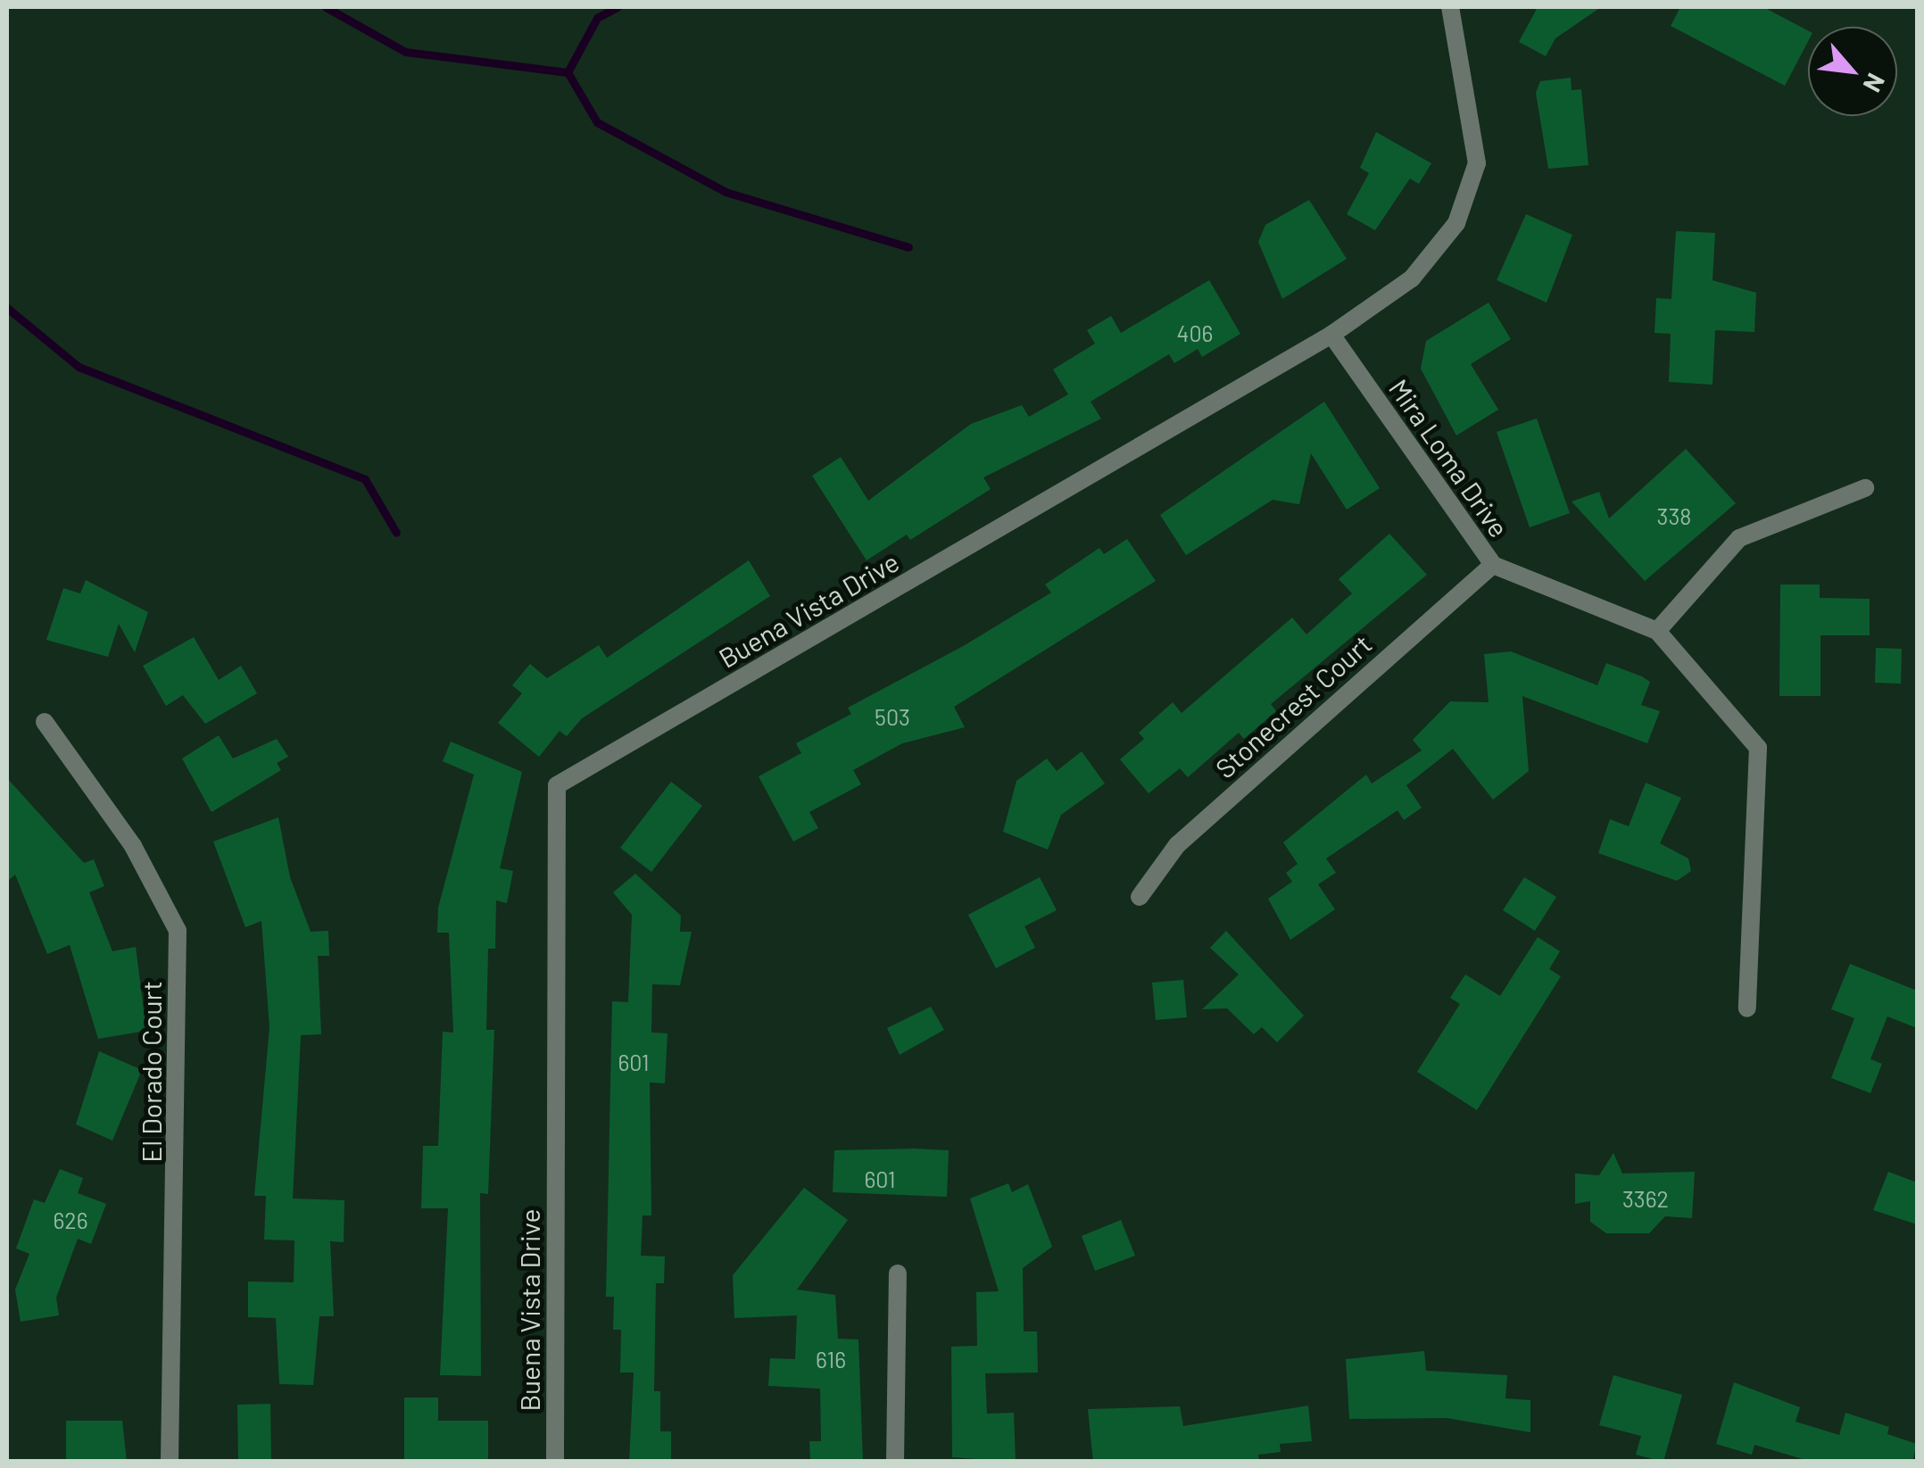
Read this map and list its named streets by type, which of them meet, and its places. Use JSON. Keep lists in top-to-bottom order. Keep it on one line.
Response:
{"streets":{"street":["Mira Loma Drive","Buena Vista Drive","Stonecrest Court","El Dorado Court"]},"crossings":[["Mira Loma Drive","Buena Vista Drive"],["Mira Loma Drive","Stonecrest Court"]],"house_numbers":["406","338","503","601","601","3362","626","616"],"north":"bottom right"}
